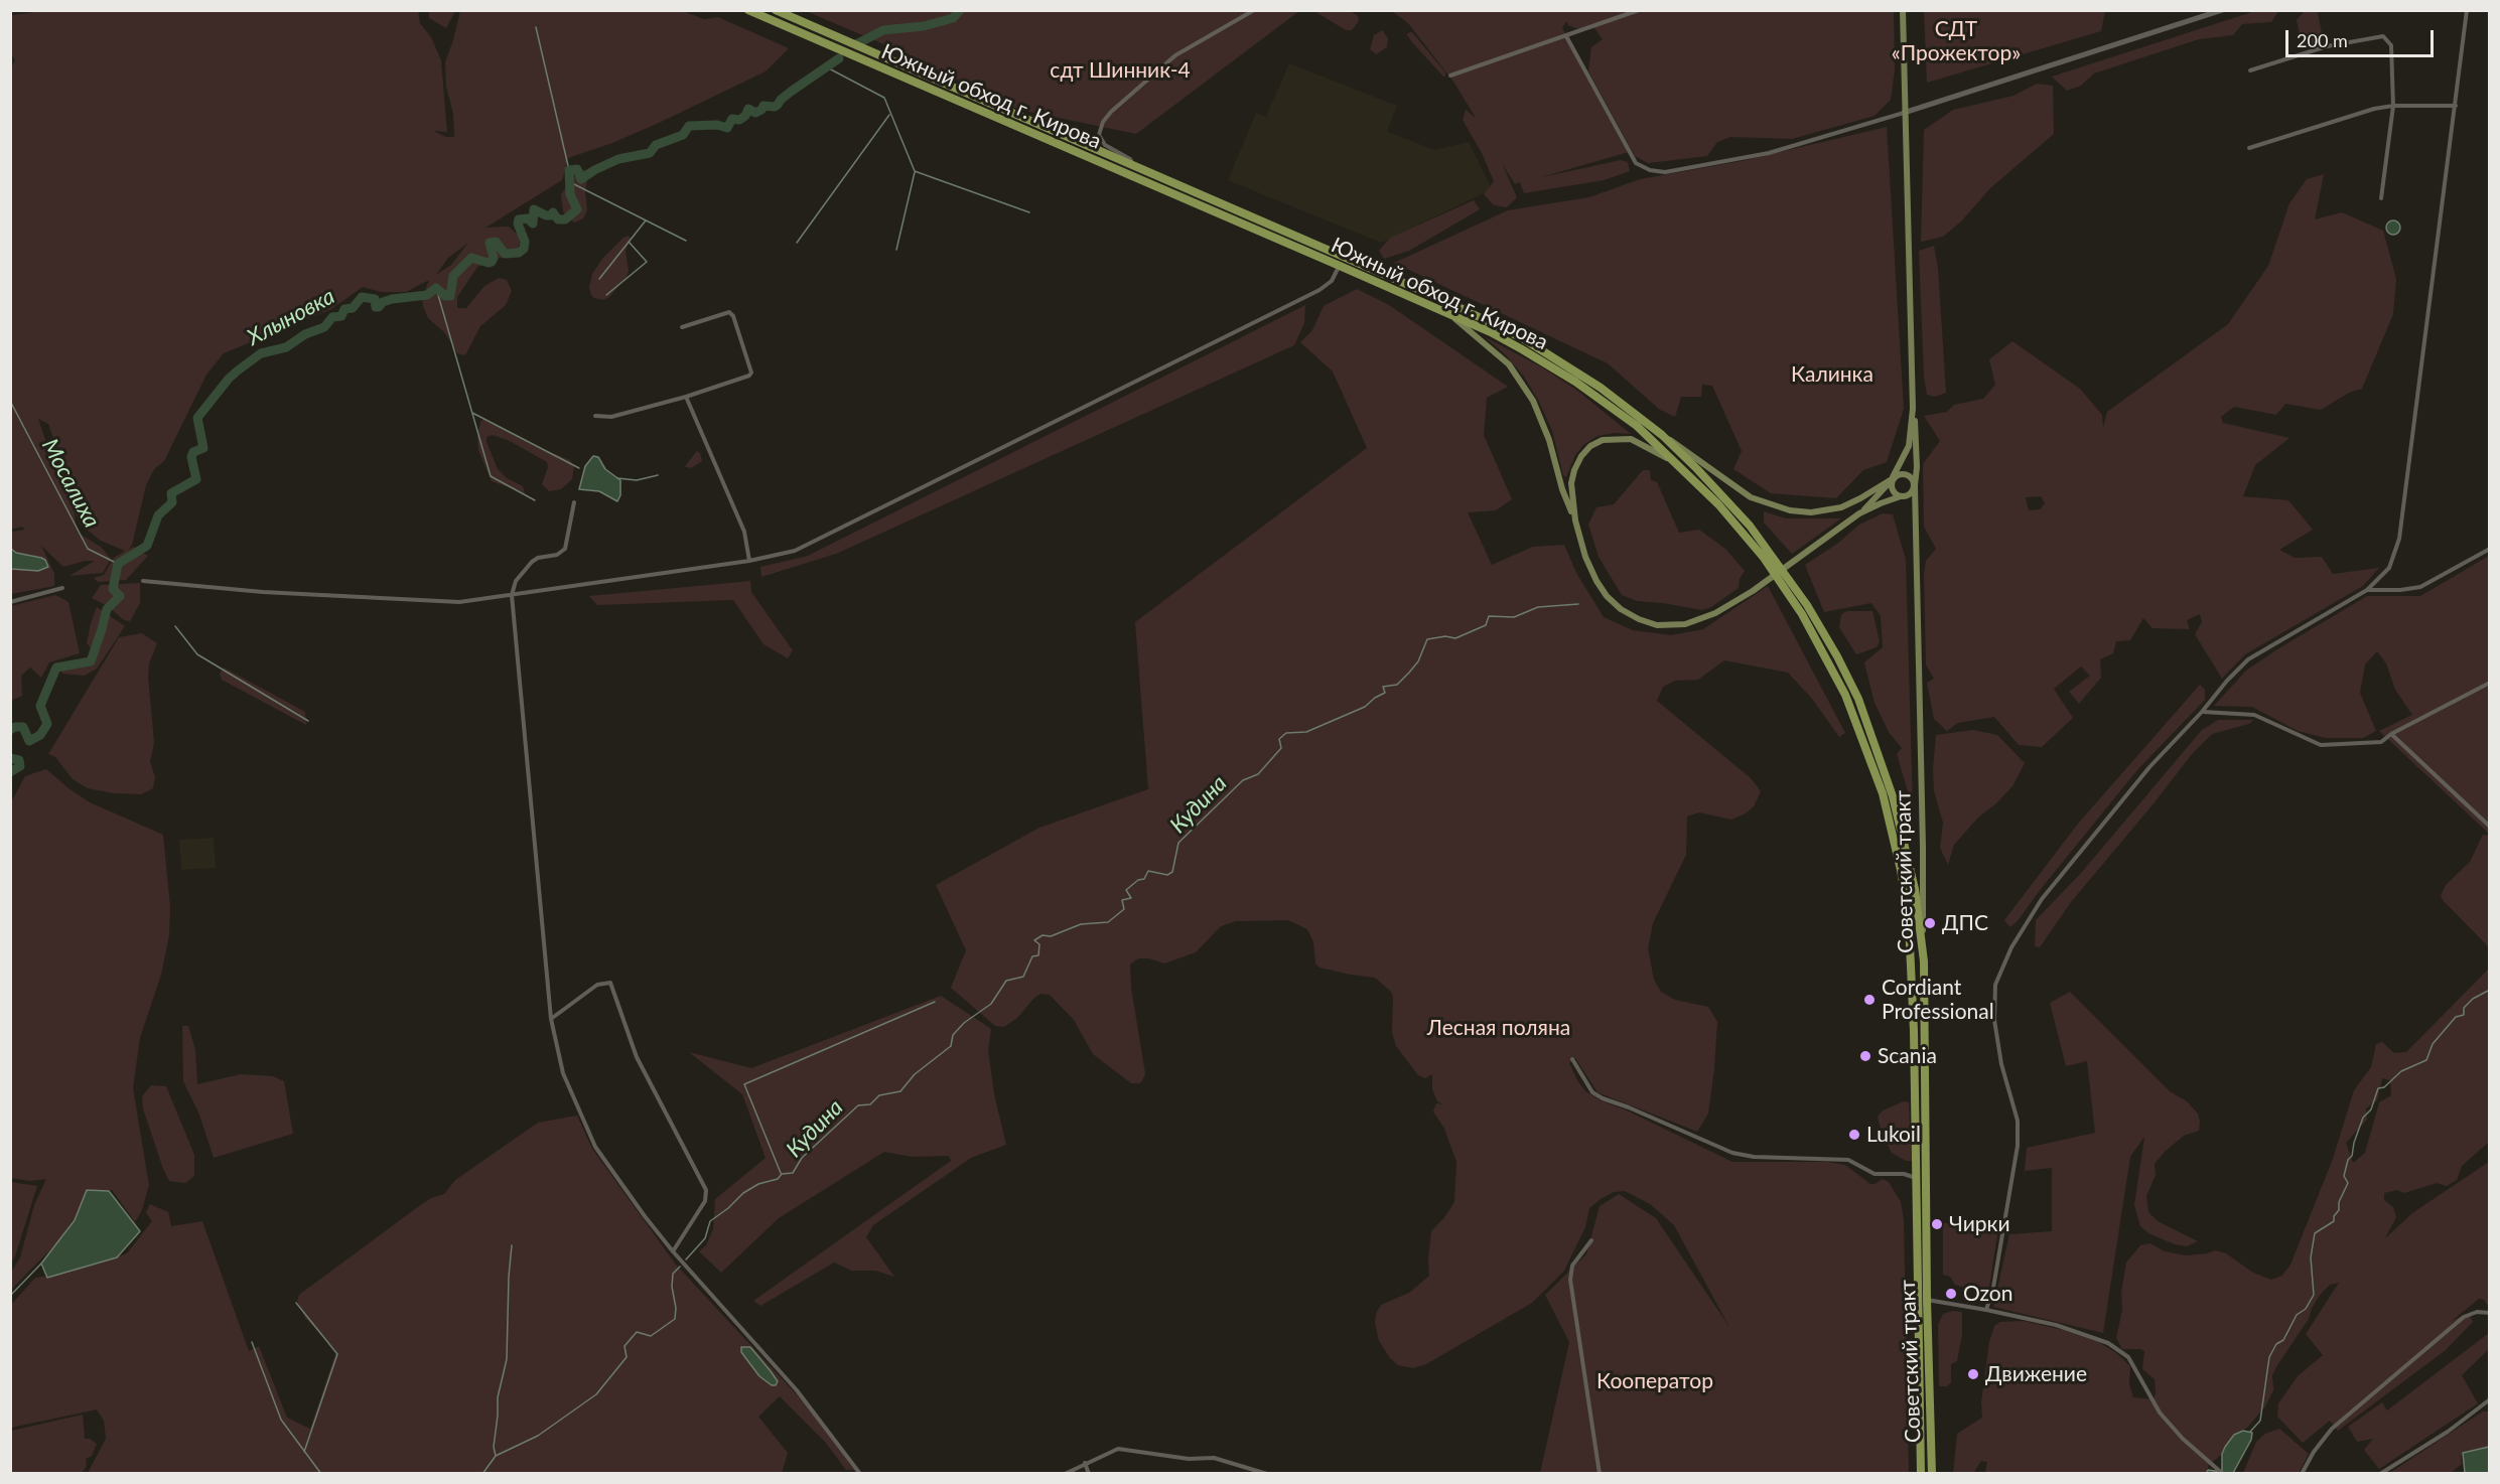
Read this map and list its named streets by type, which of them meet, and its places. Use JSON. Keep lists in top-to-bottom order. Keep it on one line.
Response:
{"streets":{"highway":["Южный обход г. Кирова","Советский тракт"]},"crossings":[["Южный обход г. Кирова","Советский тракт"]],"water":["Хлыновка","Мосалиха","Кудина"],"parks":["СДТ «Прожектор»","сдт Шинник-4","Калинка","Лесная поляна","Кооператор"],"places":["ДПС","Cordiant Professional","Scania","Lukoil","Чирки","Ozon","Движение"],"scale_bar":"200 m"}
